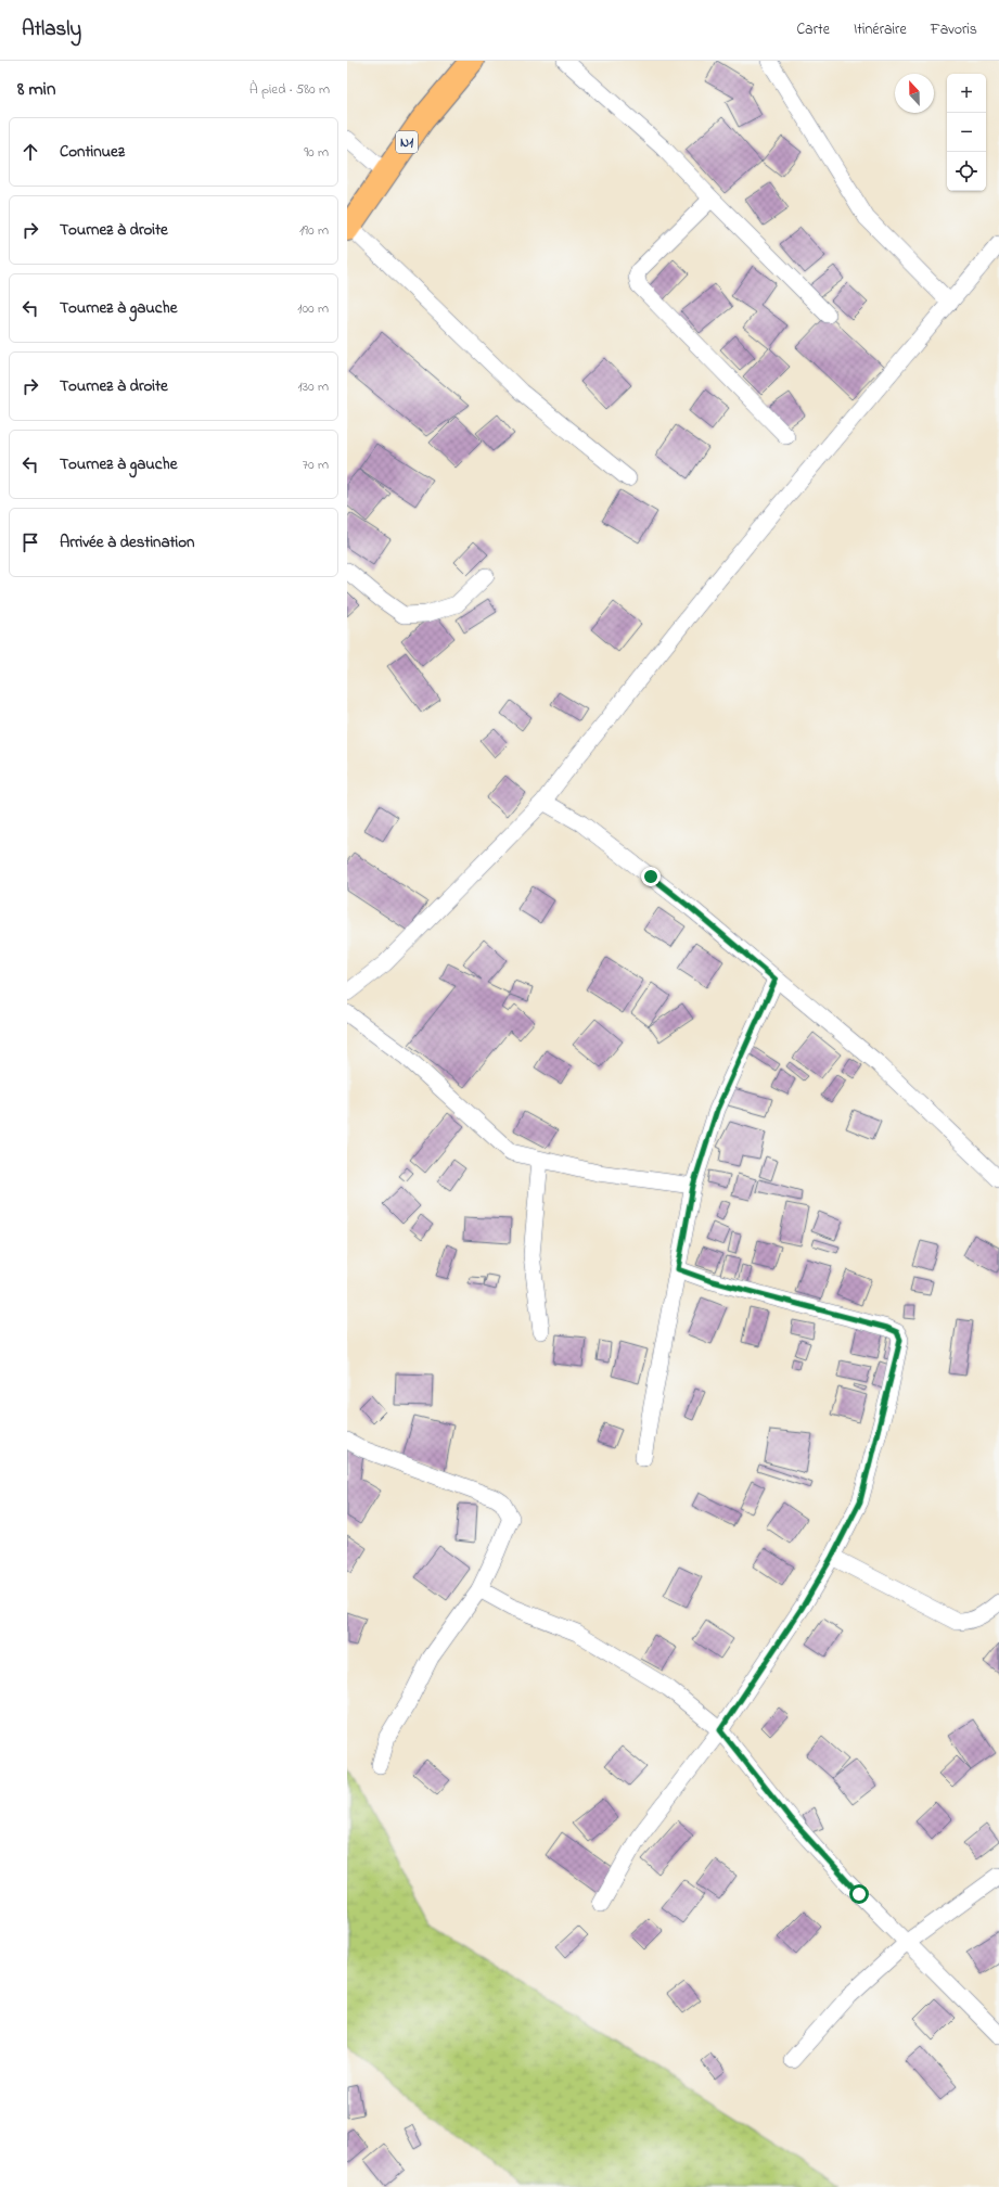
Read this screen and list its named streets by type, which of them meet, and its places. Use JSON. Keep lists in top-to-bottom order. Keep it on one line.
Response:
{"streets":{"highway":["N1"]},"north":"top","page":{"header":"Atlasly","nav":["Carte","Itinéraire","Favoris"],"heading":["8 min","À pied · 580 m"],"map_buttons":["+","−"],"list":[["Continuez","90 m"],["Tournez à droite","190 m"],["Tournez à gauche","100 m"],["Tournez à droite","130 m"],["Tournez à gauche","70 m"],"Arrivée à destination"]}}
